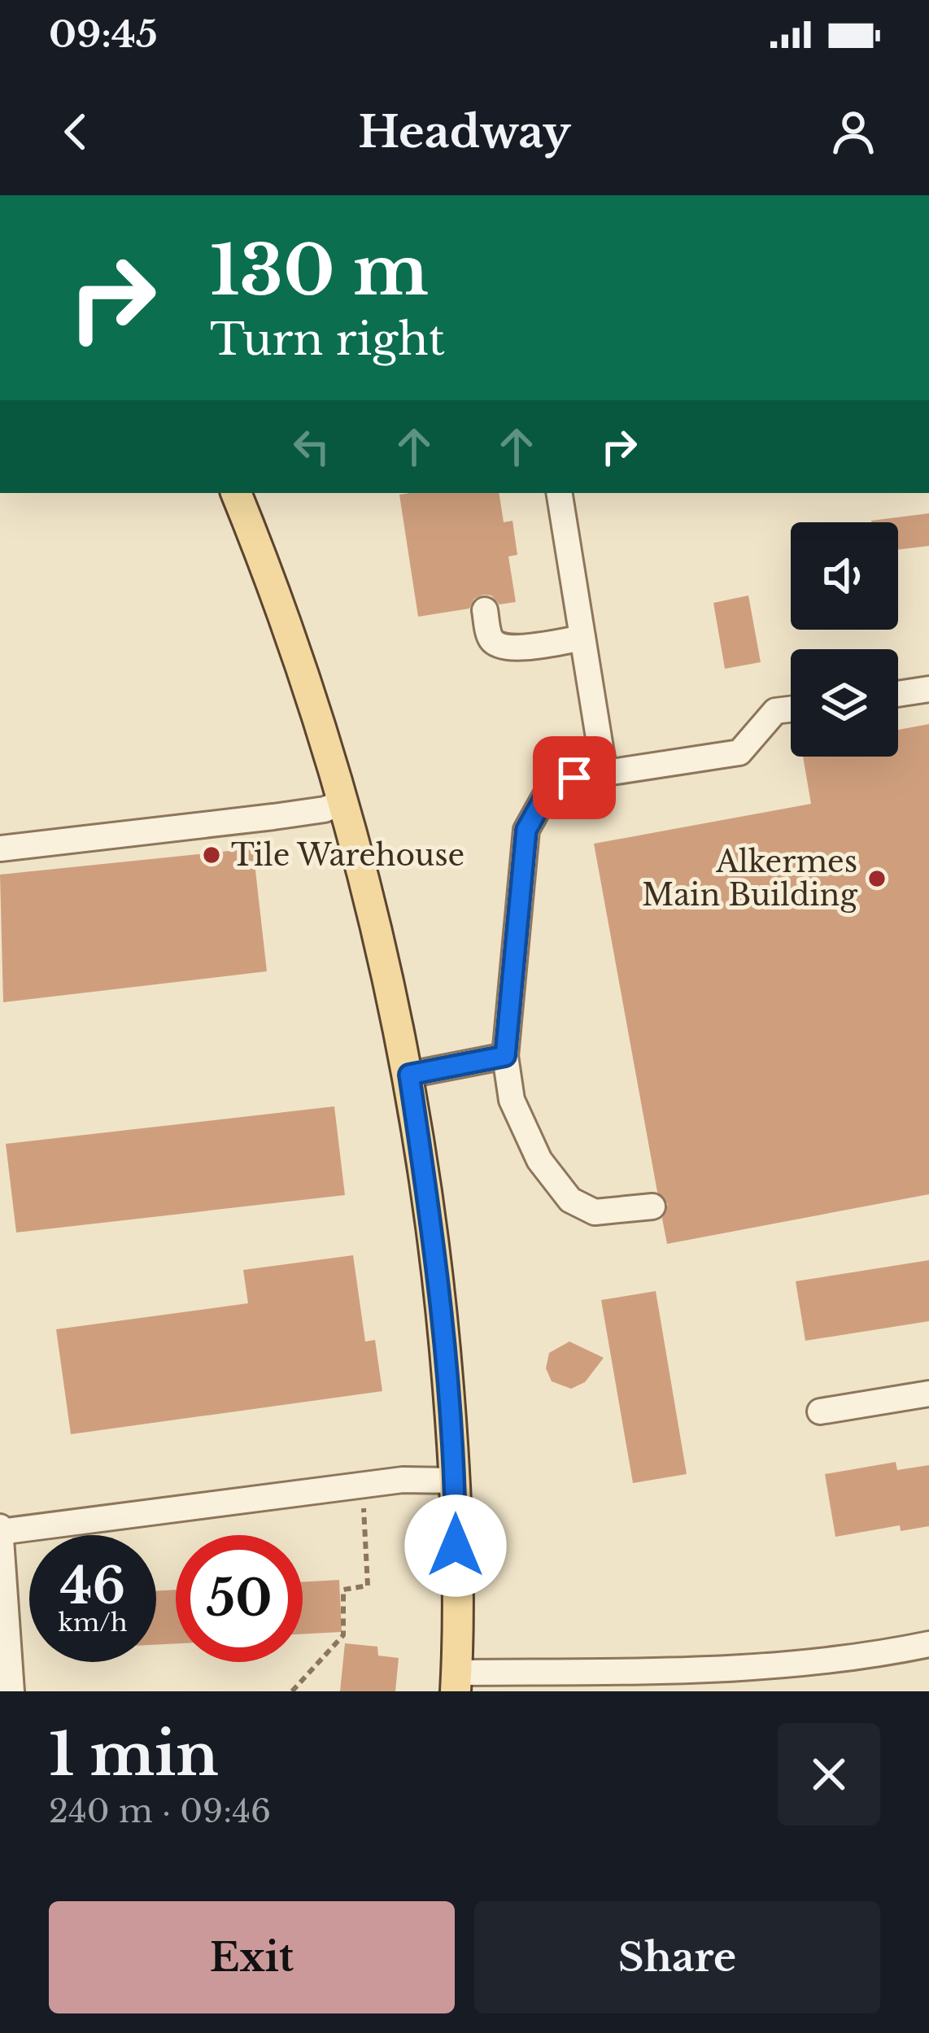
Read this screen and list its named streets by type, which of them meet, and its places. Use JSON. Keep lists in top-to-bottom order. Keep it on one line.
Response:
{"places":["Tile Warehouse","Alkermes Main Building"],"page":{"status":"09:45","header":"Headway","turn":["130 m","Turn right"],"speed":"46 km/h","limit":"50","heading":["1 min","240 m · 09:46"],"buttons":["Exit","Share"]}}
